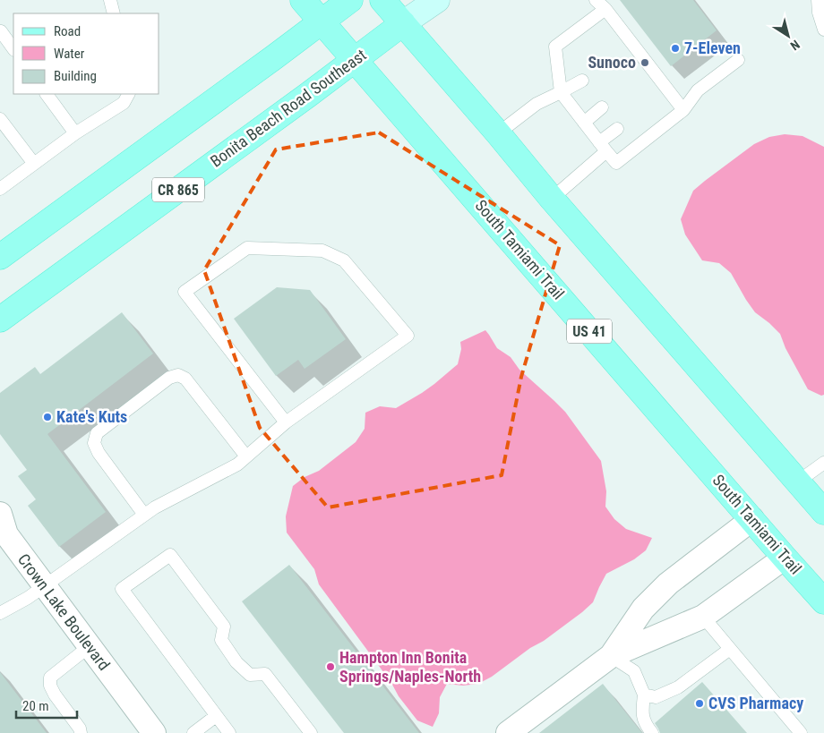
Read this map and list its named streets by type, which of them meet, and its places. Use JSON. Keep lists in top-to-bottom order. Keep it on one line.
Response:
{"streets":{"main road":["Bonita Beach Road Southeast","CR 865","South Tamiami Trail","US 41"],"street":["Crown Lake Boulevard"]},"crossings":[["Bonita Beach Road Southeast","CR 865"],["Bonita Beach Road Southeast","South Tamiami Trail"]],"places":["7-Eleven","Sunoco","Kate's Kuts","Hampton Inn Bonita Springs/Naples-North","CVS Pharmacy"],"legend":["Road","Water","Building"],"scale_bar":"20 m","north":"bottom right"}
